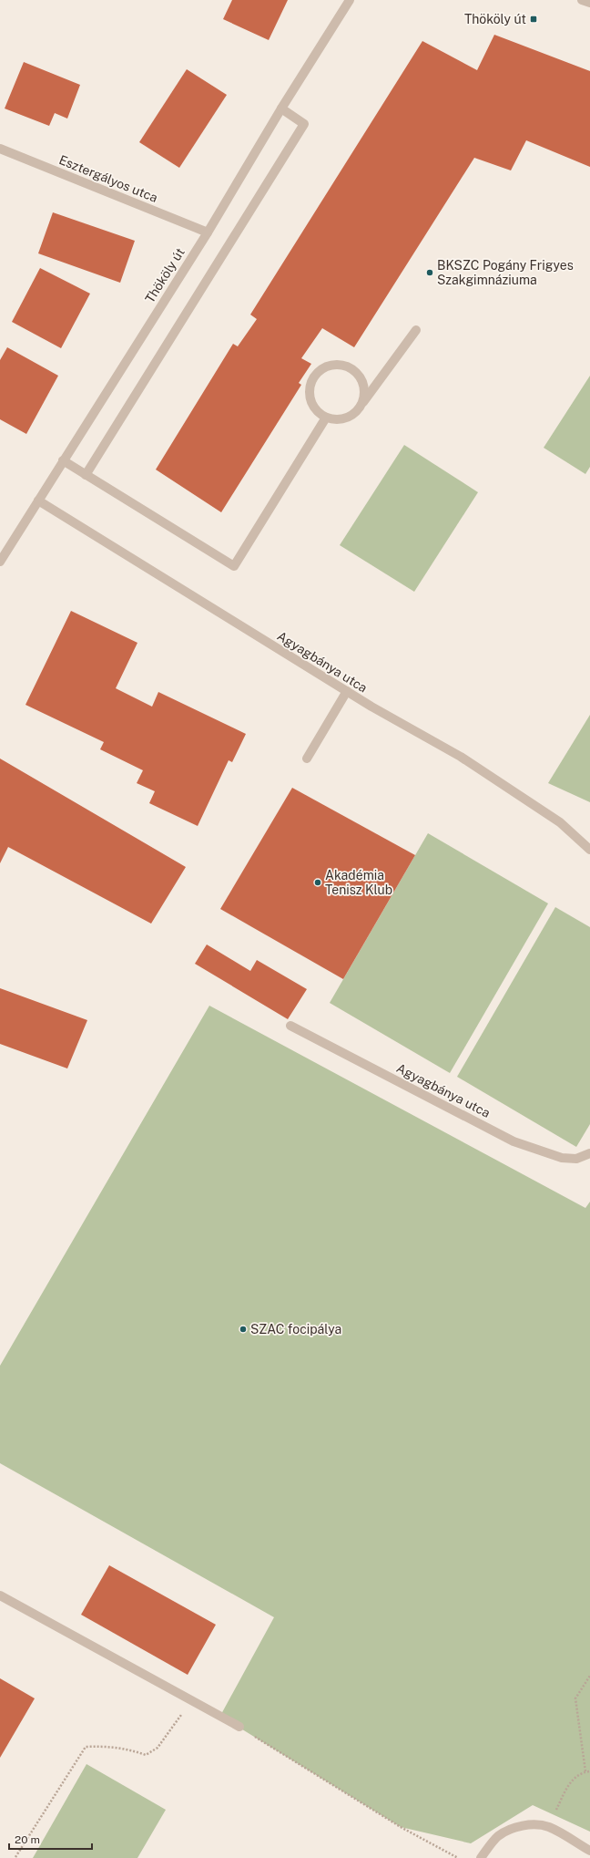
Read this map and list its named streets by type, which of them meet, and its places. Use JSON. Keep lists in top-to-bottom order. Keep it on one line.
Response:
{"streets":{"street":["Esztergályos utca","Thököly út","Agyagbánya utca"]},"crossings":[["Esztergályos utca","Thököly út"],["Thököly út","Agyagbánya utca"]],"places":{"transit":["Thököly út"],"other":["BKSZC Pogány Frigyes Szakgimnáziuma","Akadémia Tenisz Klub","SZAC focipálya"]},"scale_bar":"20 m"}
